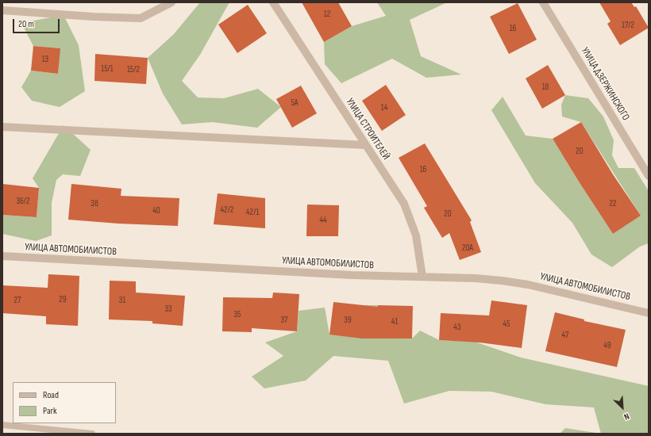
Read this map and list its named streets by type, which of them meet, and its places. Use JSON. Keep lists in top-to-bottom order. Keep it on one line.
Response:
{"streets":{"street":["УЛИЦА ДЗЕРЖИНСКОГО","УЛИЦА СТРОИТЕЛЕЙ","УЛИЦА АВТОМОБИЛИСТОВ"]},"crossings":[["УЛИЦА СТРОИТЕЛЕЙ","УЛИЦА АВТОМОБИЛИСТОВ"]],"house_numbers":["12","17/2","16","13","15/1","15/2","18","5А","14","20","16","36/2","38","22","42/2","40","42/1","20","44","20А","29","27","31","33","35","37","39","41","45","43","47","49"],"legend":["Road","Park"],"scale_bar":"20 m","north":"bottom right"}
